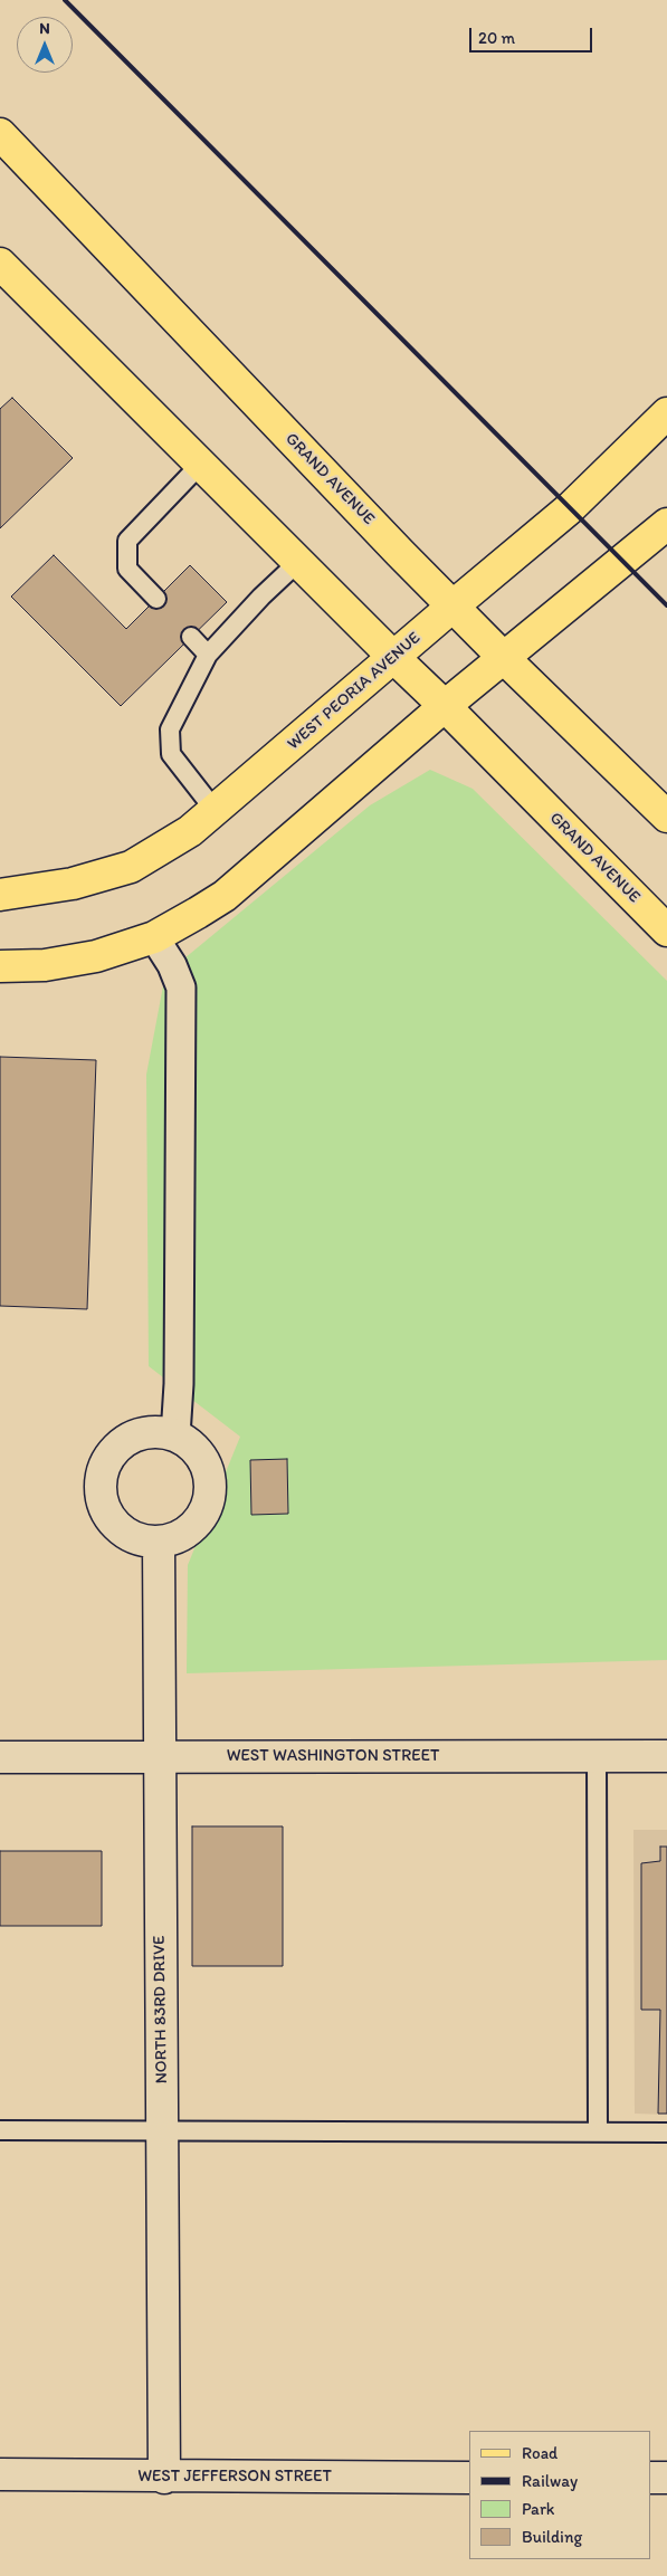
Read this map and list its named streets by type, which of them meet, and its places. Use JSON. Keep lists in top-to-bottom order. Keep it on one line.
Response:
{"streets":{"main road":["GRAND AVENUE","WEST PEORIA AVENUE"],"street":["WEST WASHINGTON STREET","NORTH 83RD DRIVE","WEST JEFFERSON STREET"]},"crossings":[["GRAND AVENUE","WEST PEORIA AVENUE"],["WEST WASHINGTON STREET","NORTH 83RD DRIVE"],["NORTH 83RD DRIVE","WEST JEFFERSON STREET"]],"legend":["Road","Railway","Park","Building"],"scale_bar":"20 m","north":"top"}
